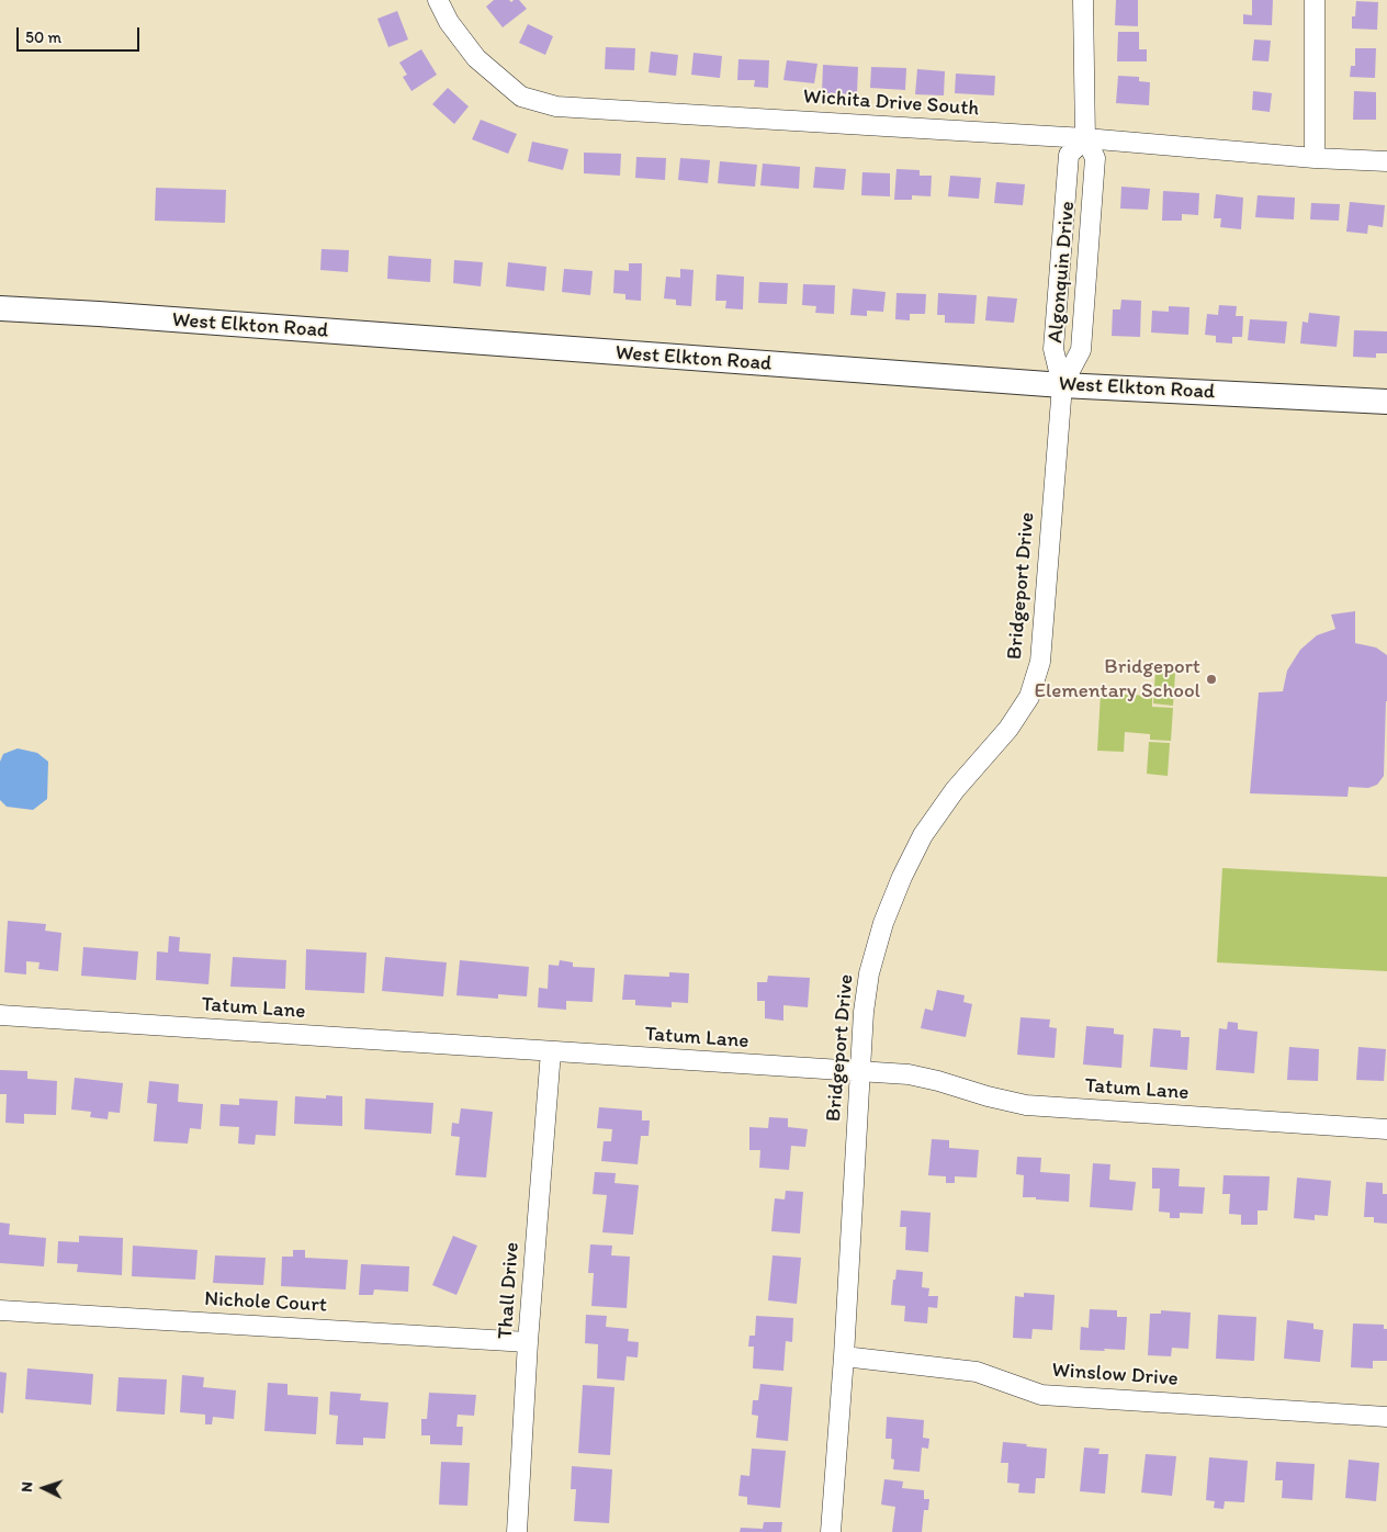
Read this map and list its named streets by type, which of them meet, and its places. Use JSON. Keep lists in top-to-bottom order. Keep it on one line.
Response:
{"streets":{"street":["Wichita Drive South","Algonquin Drive","West Elkton Road","Bridgeport Drive","Tatum Lane","Thall Drive","Nichole Court","Winslow Drive"]},"crossings":[["Wichita Drive South","Algonquin Drive"],["Algonquin Drive","West Elkton Road"],["Algonquin Drive","Bridgeport Drive"],["West Elkton Road","Bridgeport Drive"],["Bridgeport Drive","Tatum Lane"],["Bridgeport Drive","Winslow Drive"],["Tatum Lane","Thall Drive"],["Thall Drive","Nichole Court"]],"places":["Bridgeport Elementary School"],"scale_bar":"50 m","north":"left"}
